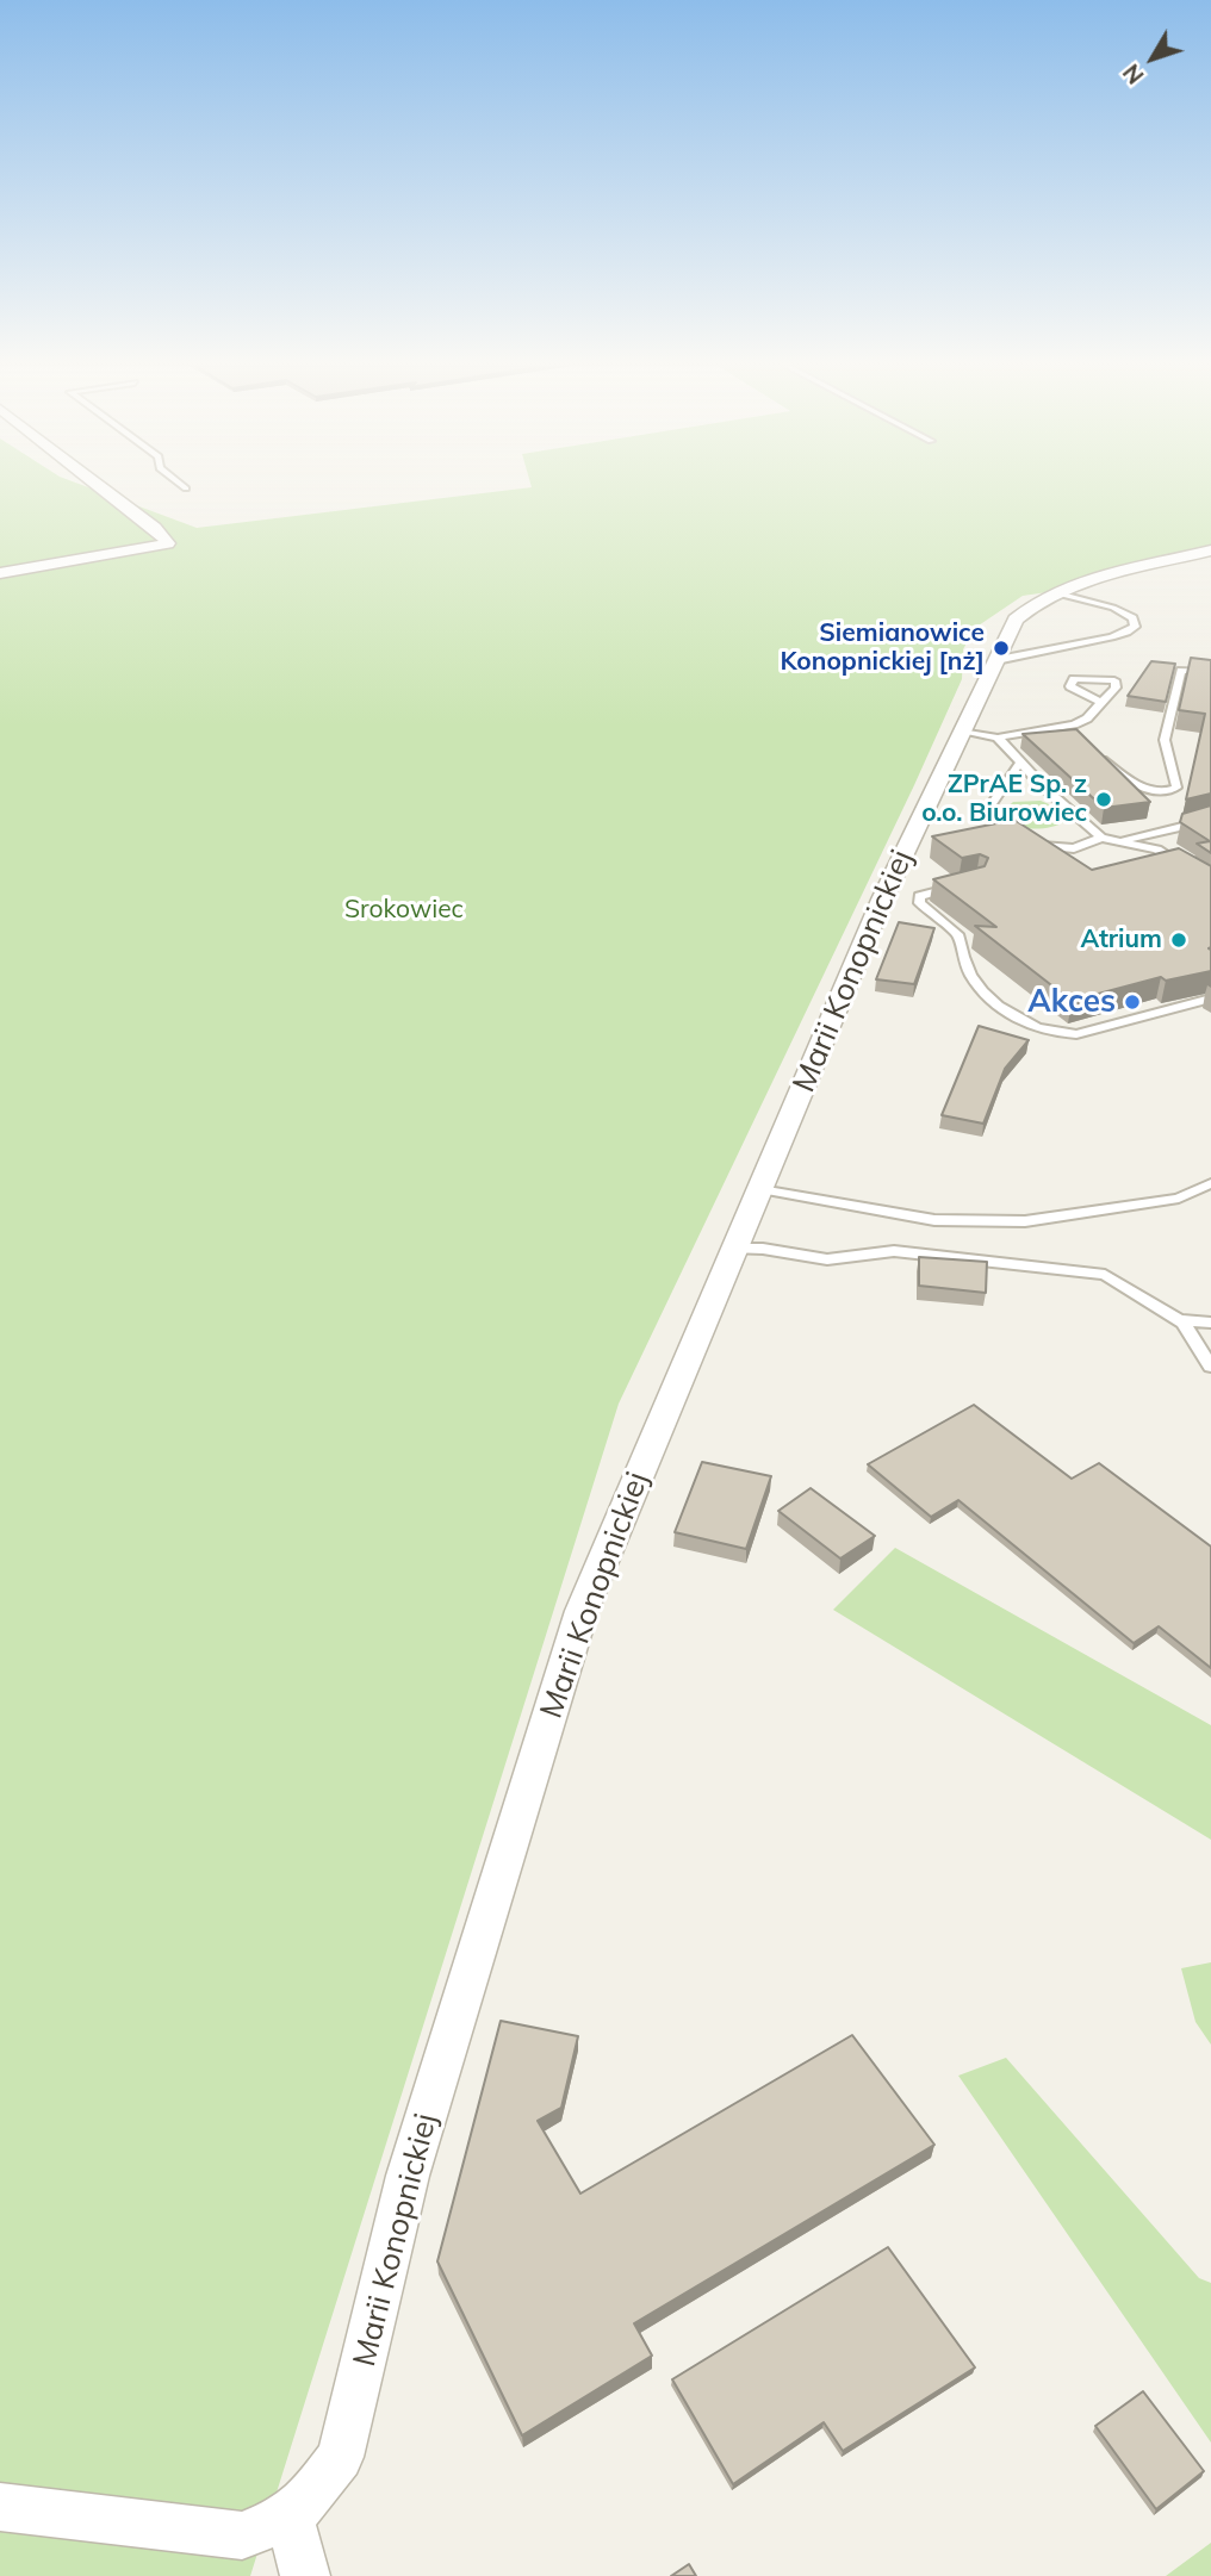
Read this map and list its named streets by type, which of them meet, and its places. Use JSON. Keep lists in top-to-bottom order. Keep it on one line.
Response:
{"streets":{"street":["Marii Konopnickiej"]},"parks":["Srokowiec"],"places":["Siemianowice Konopnickiej [nż]","ZPrAE Sp. z o.o. Biurowiec","Atrium","Akces"],"north":"bottom left"}
